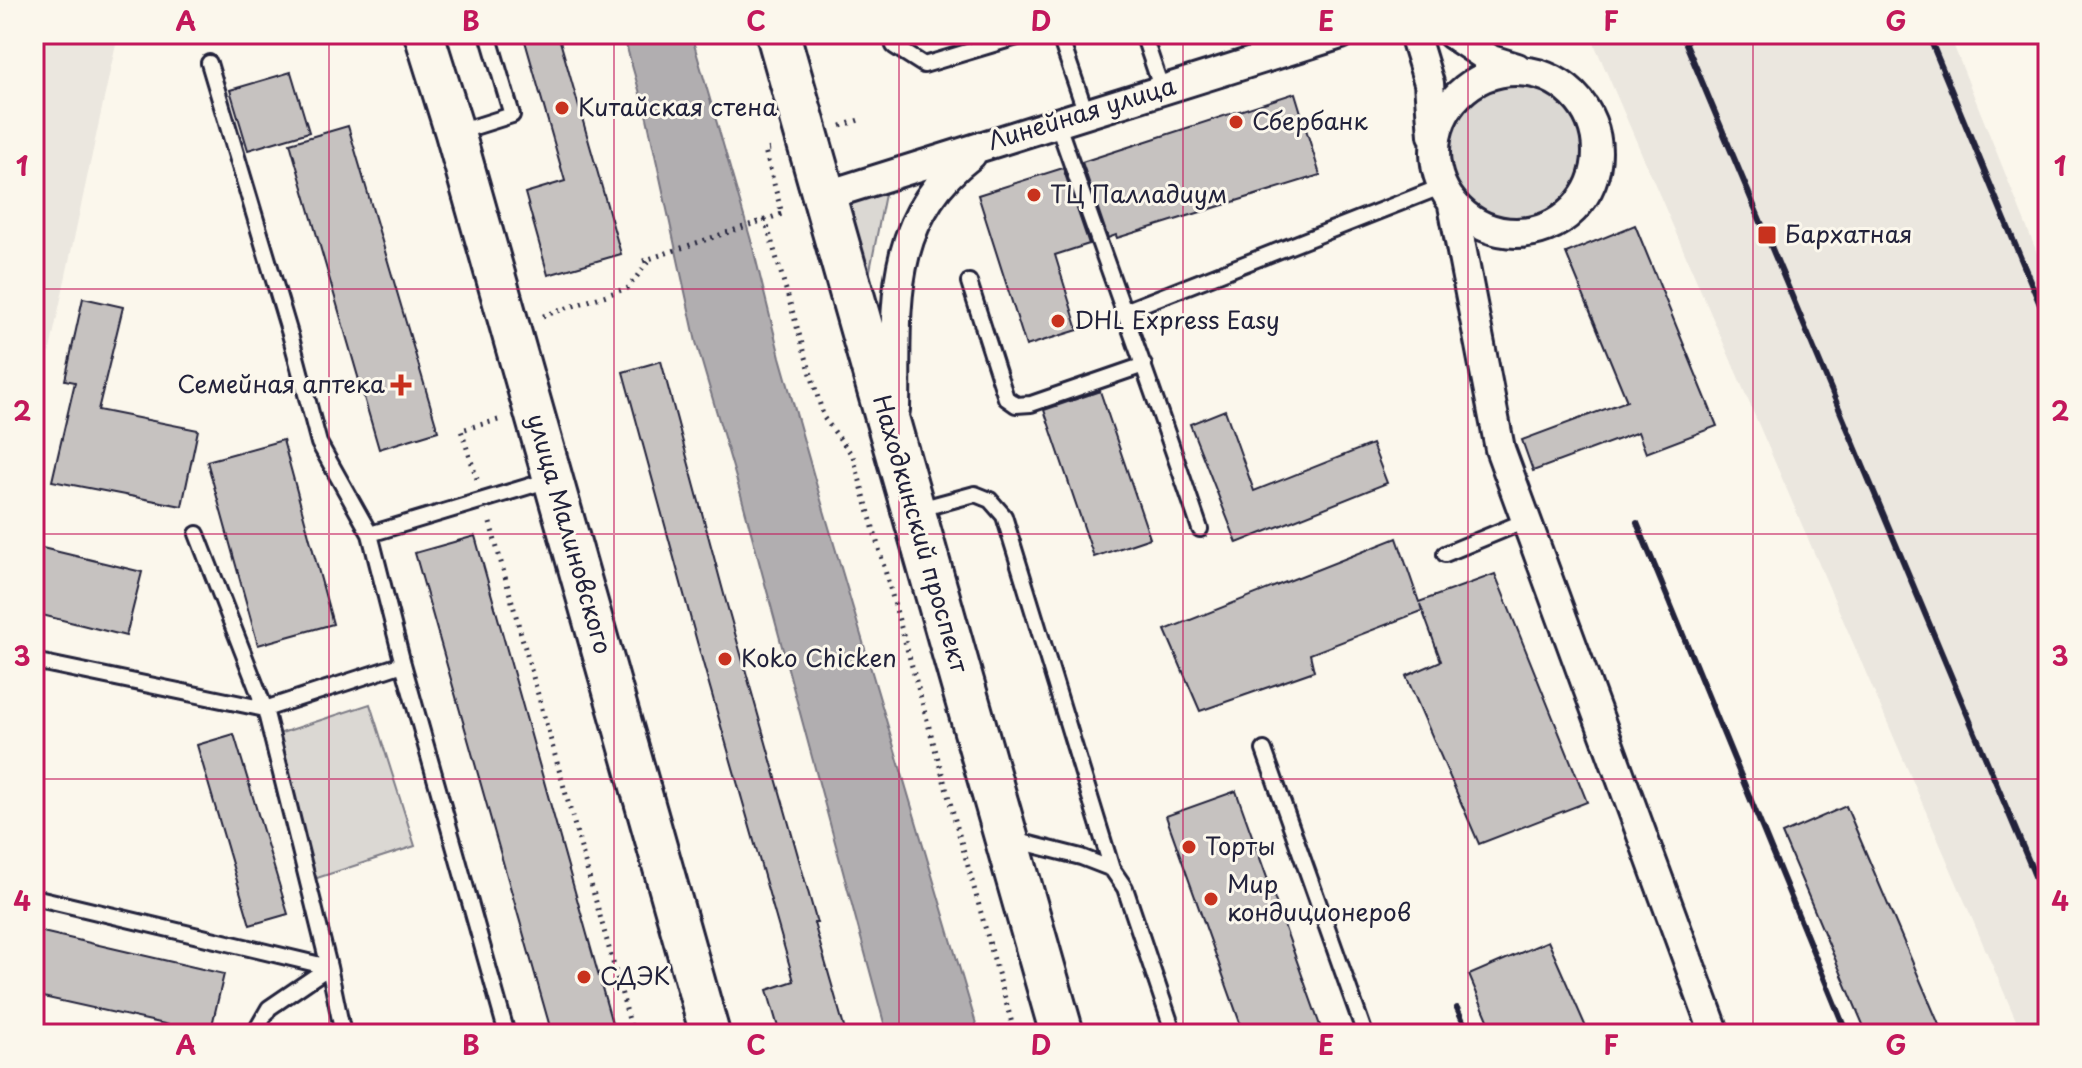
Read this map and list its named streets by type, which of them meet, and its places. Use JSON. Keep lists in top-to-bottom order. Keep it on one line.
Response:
{"streets":{"main road":["улица Малиновского","Находкинский проспект"],"street":["Линейная улица"]},"crossings":[["Линейная улица","Находкинский проспект"]],"places":{"other":["Китайская стена","Сбербанк","ТЦ Палладиум","DHL Express Easy","Koko Chicken","Торты","Мир кондиционеров","СДЭК"],"transit":["Бархатная"],"health":["Семейная аптека"]},"grid":{"columns":["A","B","C","D","E","F","G"],"rows":["1","2","3","4"]}}
